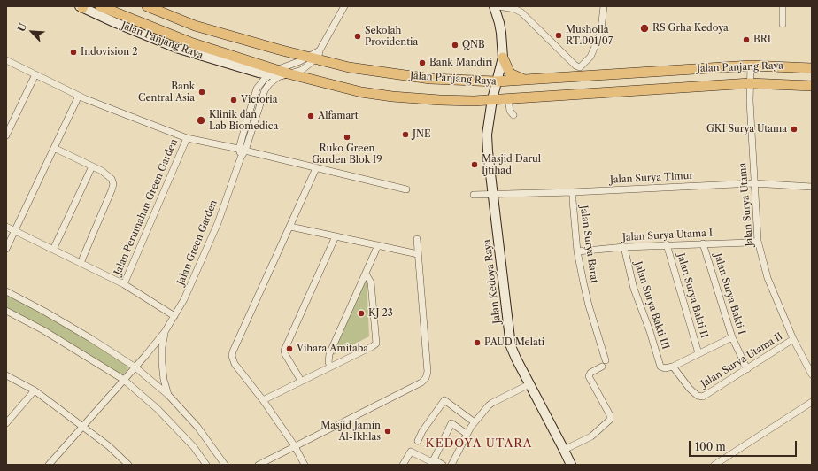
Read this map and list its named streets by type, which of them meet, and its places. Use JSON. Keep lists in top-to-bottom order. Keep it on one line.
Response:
{"streets":{"main road":["Jalan Panjang Raya"],"street":["Jalan Surya Timur","Jalan Surya Utama","Jalan Perumahan Green Garden","Jalan Surya Utama I","Jalan Green Garden","Jalan Surya Barat","Jalan Kedoya Raya","Jalan Surya Bakti I","Jalan Surya Bakti II","Jalan Surya Bakti III","Jalan Surya Utama II"]},"crossings":[["Jalan Panjang Raya","Jalan Surya Utama"],["Jalan Panjang Raya","Jalan Green Garden"],["Jalan Panjang Raya","Jalan Kedoya Raya"],["Jalan Surya Timur","Jalan Surya Utama"],["Jalan Surya Timur","Jalan Surya Barat"],["Jalan Surya Timur","Jalan Kedoya Raya"],["Jalan Surya Utama","Jalan Surya Utama I"],["Jalan Surya Utama","Jalan Surya Utama II"],["Jalan Perumahan Green Garden","Jalan Green Garden"],["Jalan Surya Utama I","Jalan Surya Barat"],["Jalan Surya Utama I","Jalan Surya Bakti I"],["Jalan Surya Utama I","Jalan Surya Bakti II"],["Jalan Surya Utama I","Jalan Surya Bakti III"],["Jalan Surya Bakti I","Jalan Surya Utama II"],["Jalan Surya Bakti III","Jalan Surya Utama II"]],"districts":["KEDOYA UTARA"],"places":["RS Grha Kedoya","Musholla RT.001/07","Sekolah Providentia","BRI","QNB","Indovision 2","Bank Mandiri","Bank Central Asia","Victoria","Alfamart","Klinik dan Lab Biomedica","GKI Surya Utama","JNE","Ruko Green Garden Blok I9","Masjid Darul Ijtihad","KJ 23","PAUD Melati","Vihara Amitaba","Masjid Jamin Al-Ikhlas"],"scale_bar":"100 m","north":"top left"}
